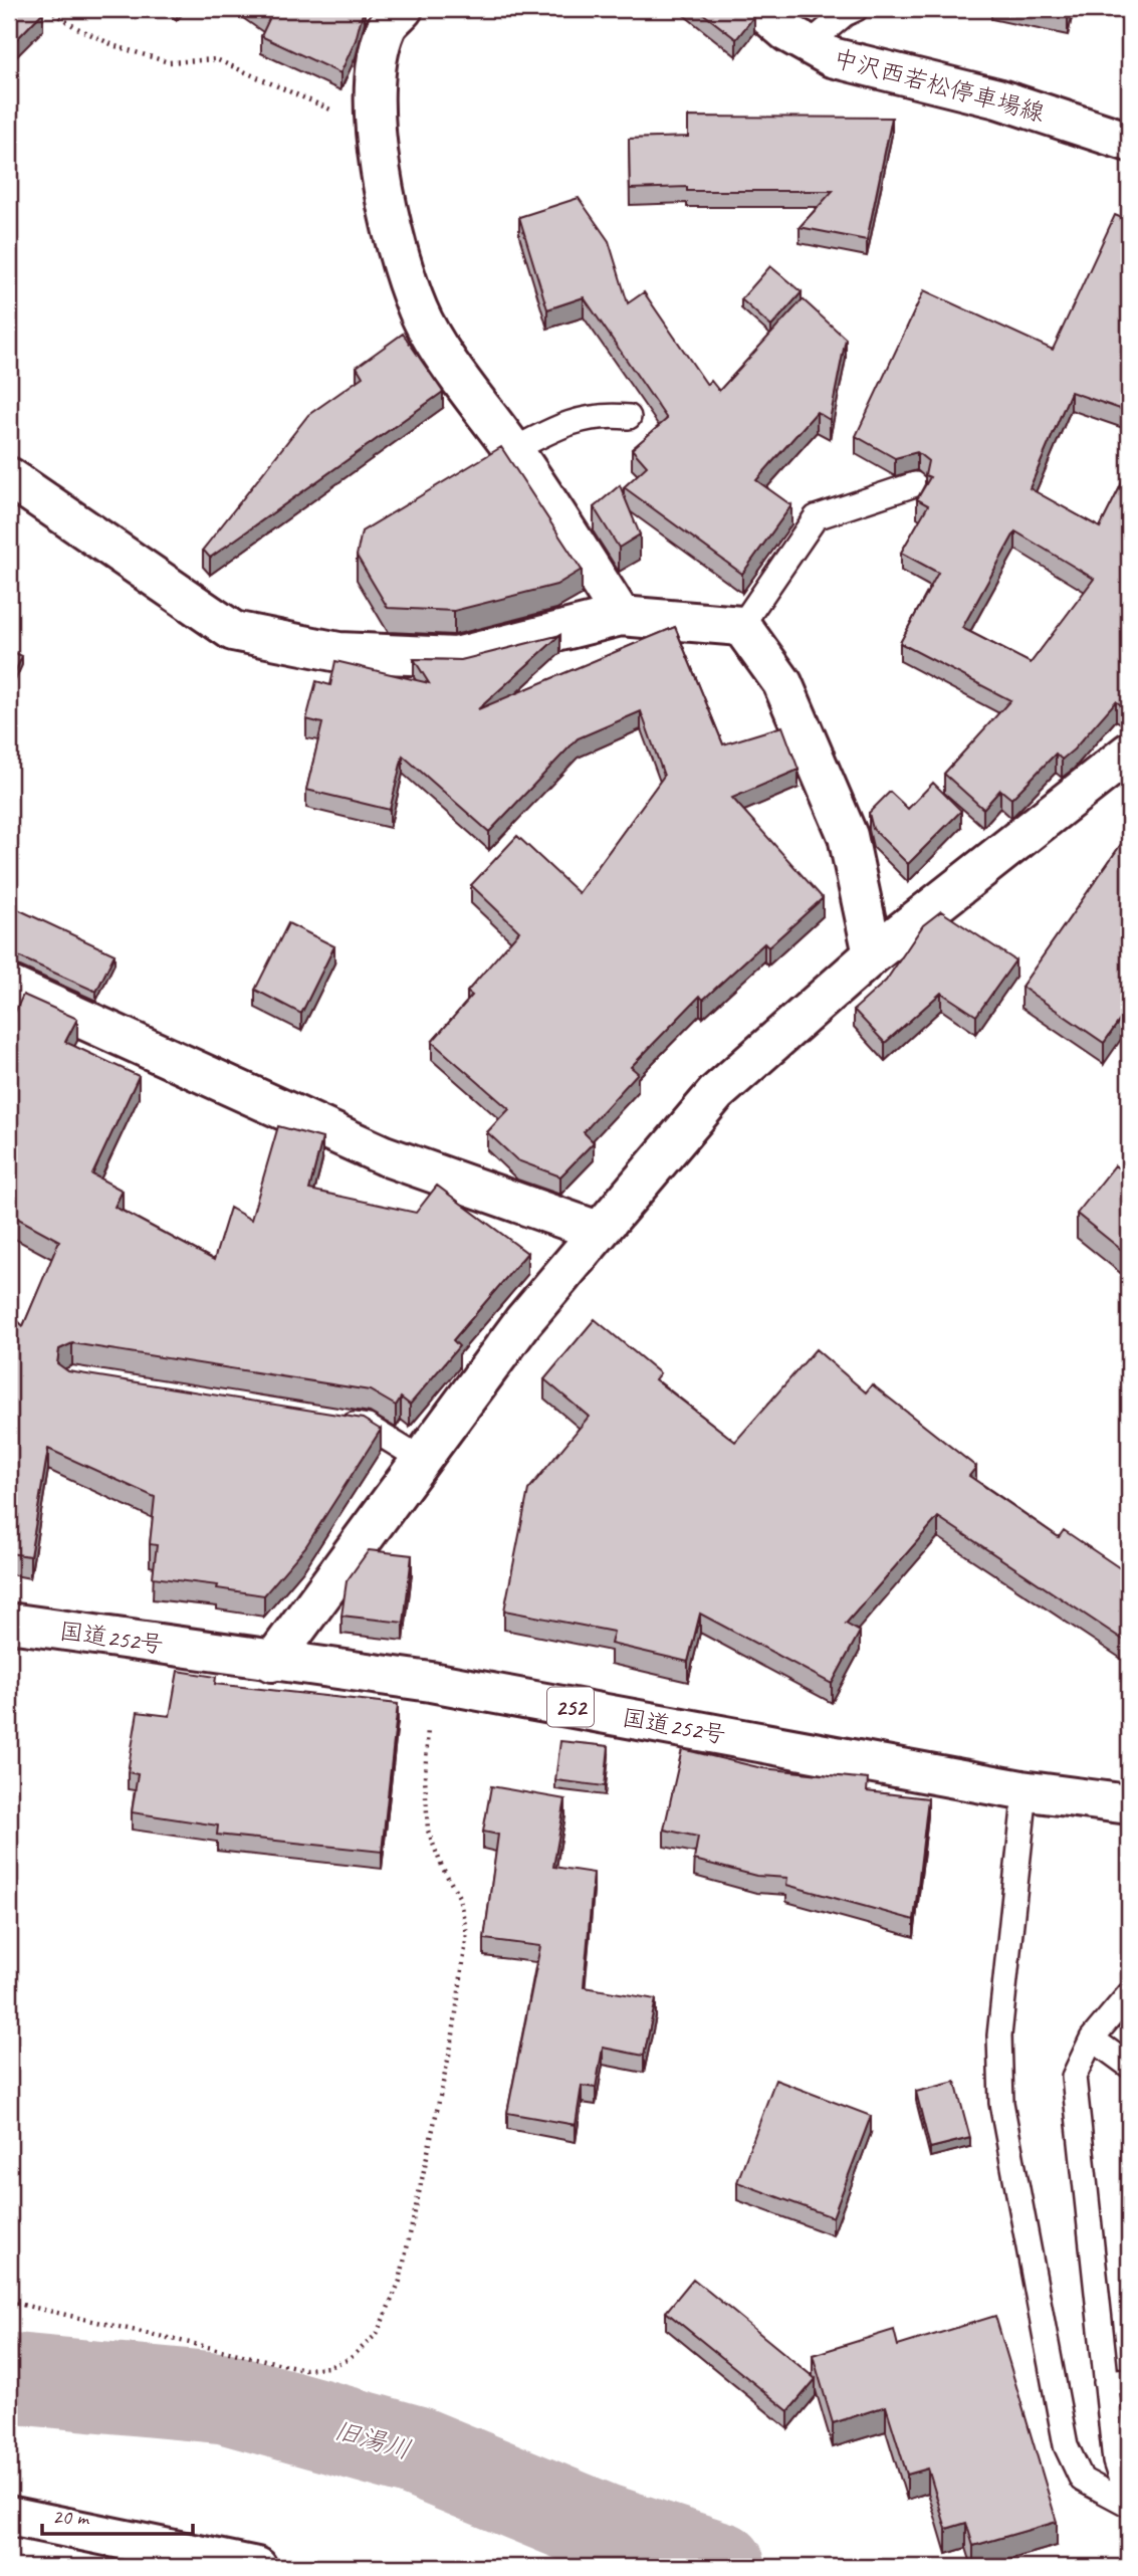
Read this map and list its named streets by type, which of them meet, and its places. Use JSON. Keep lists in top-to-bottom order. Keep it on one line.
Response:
{"streets":{"main road":["中沢西若松停車場線","国道252号","252"]},"water":["旧湯川"],"scale_bar":"20 m"}
